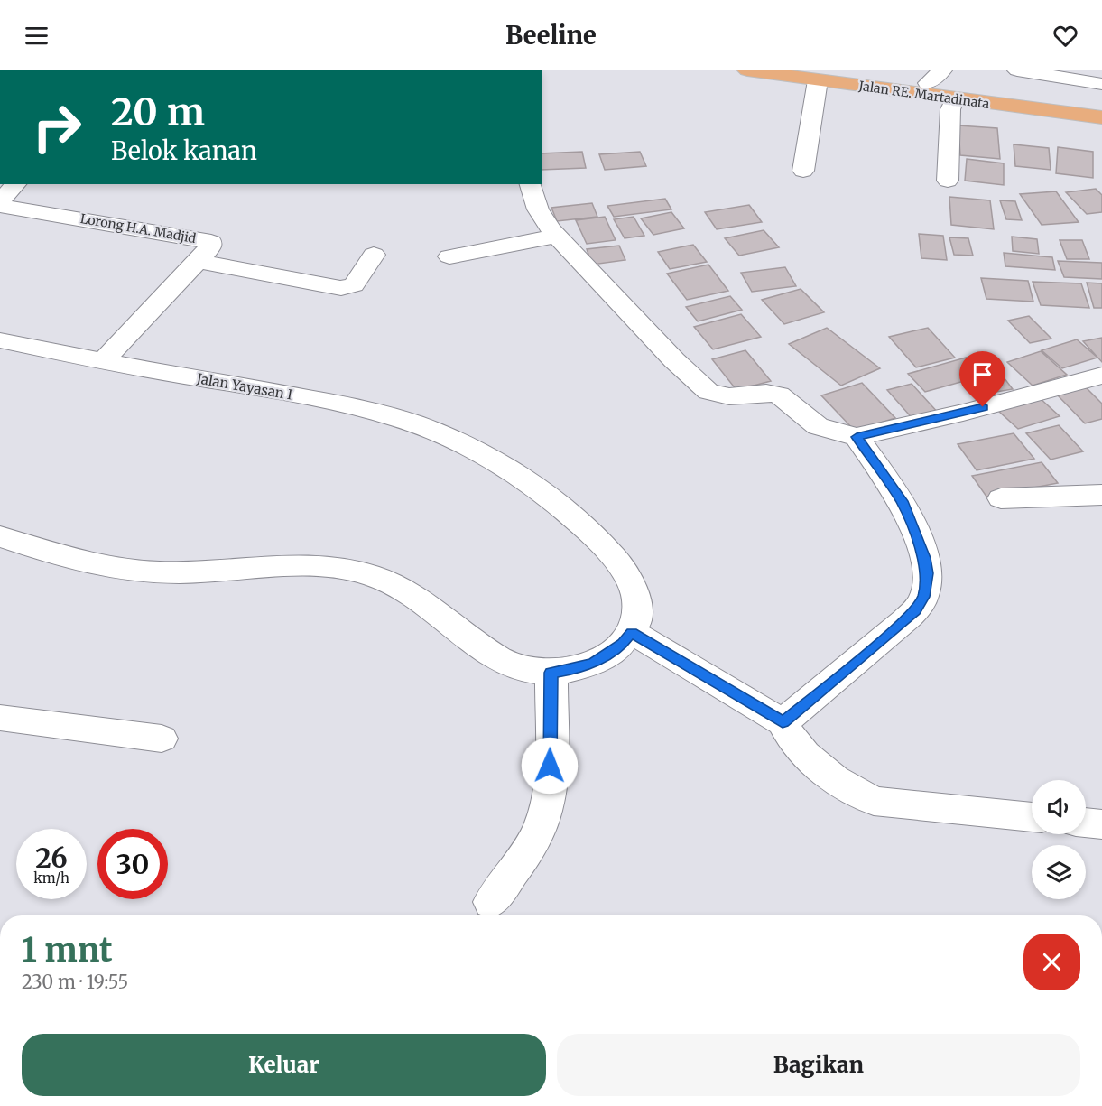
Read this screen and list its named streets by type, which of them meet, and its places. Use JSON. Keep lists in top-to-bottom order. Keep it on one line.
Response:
{"streets":{"highway":["Jalan RE. Martadinata"],"street":["Lorong H.A. Madjid","Jalan Yayasan I"]},"crossings":[["Lorong H.A. Madjid","Jalan Yayasan I"]],"page":{"header":"Beeline","turn":["20 m","Belok kanan"],"speed":"26 km/h","limit":"30","heading":["1 mnt","230 m · 19:55"],"buttons":["Keluar","Bagikan"]}}
